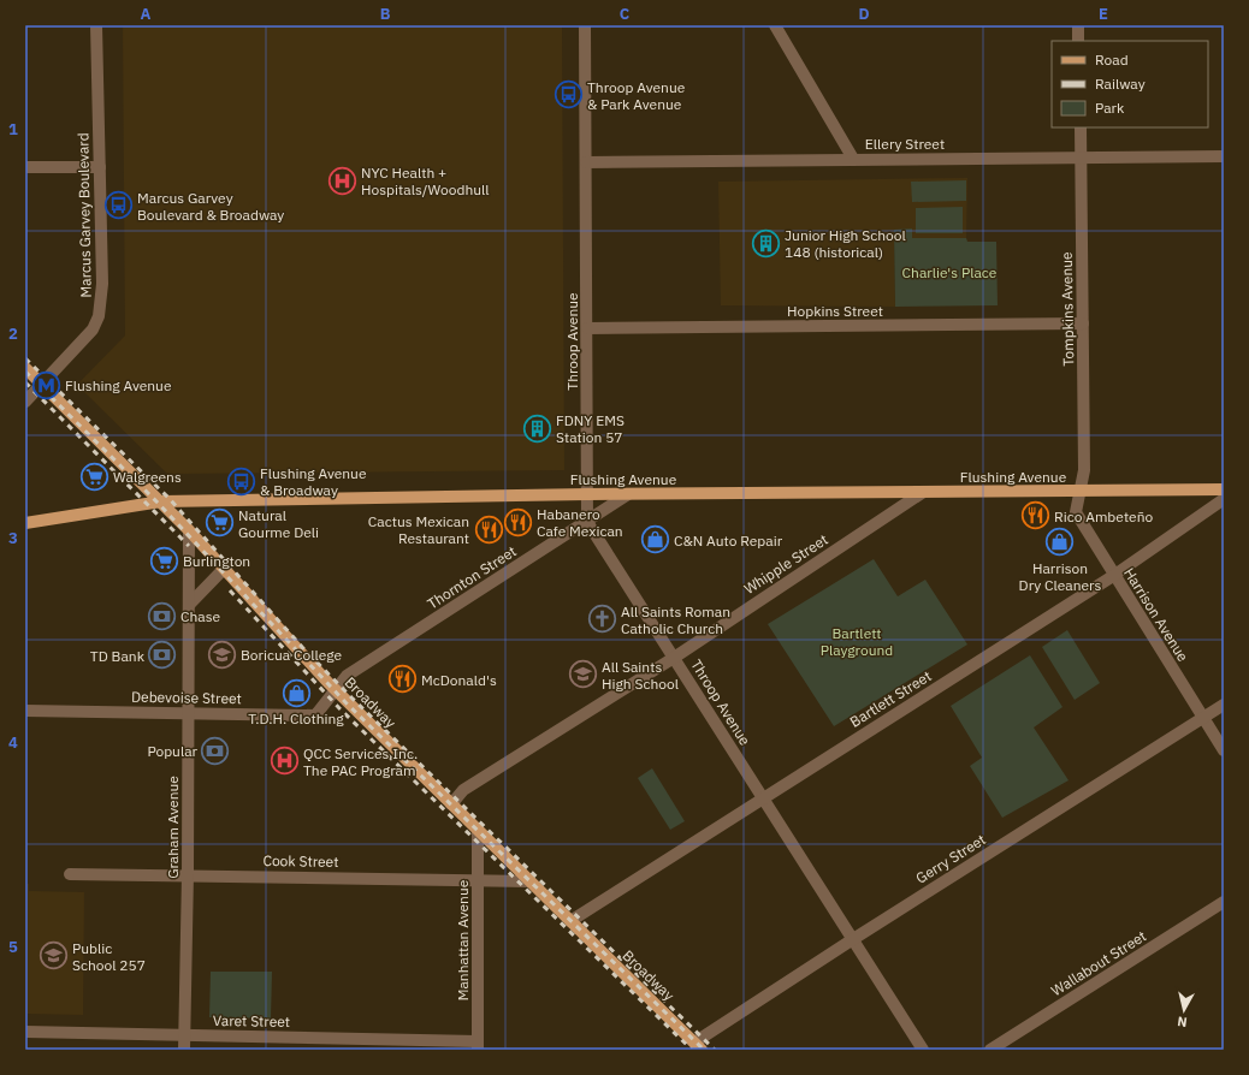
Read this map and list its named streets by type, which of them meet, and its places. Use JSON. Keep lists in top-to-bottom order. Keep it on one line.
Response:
{"streets":{"main road":["Flushing Avenue","Broadway"],"street":["Ellery Street","Marcus Garvey Boulevard","Tompkins Avenue","Hopkins Street","Throop Avenue","Whipple Street","Thornton Street","Harrison Avenue","Debevoise Street","Bartlett Street","Graham Avenue","Gerry Street","Cook Street","Manhattan Avenue","Wallabout Street","Varet Street"]},"crossings":[["Ellery Street","Tompkins Avenue"],["Ellery Street","Throop Avenue"],["Marcus Garvey Boulevard","Broadway"],["Tompkins Avenue","Hopkins Street"],["Tompkins Avenue","Flushing Avenue"],["Tompkins Avenue","Harrison Avenue"],["Hopkins Street","Throop Avenue"],["Throop Avenue","Flushing Avenue"],["Throop Avenue","Whipple Street"],["Throop Avenue","Thornton Street"],["Throop Avenue","Bartlett Street"],["Throop Avenue","Gerry Street"],["Flushing Avenue","Whipple Street"],["Flushing Avenue","Thornton Street"],["Flushing Avenue","Harrison Avenue"],["Flushing Avenue","Broadway"],["Whipple Street","Broadway"],["Thornton Street","Debevoise Street"],["Thornton Street","Broadway"],["Harrison Avenue","Bartlett Street"],["Harrison Avenue","Gerry Street"],["Debevoise Street","Broadway"],["Debevoise Street","Graham Avenue"],["Bartlett Street","Broadway"],["Broadway","Graham Avenue"],["Broadway","Gerry Street"],["Broadway","Cook Street"],["Broadway","Manhattan Avenue"],["Graham Avenue","Cook Street"],["Graham Avenue","Varet Street"],["Cook Street","Manhattan Avenue"],["Manhattan Avenue","Varet Street"]],"parks":["Charlie's Place","Bartlett Playground"],"places":{"bus stop":["Throop Avenue & Park Avenue","Marcus Garvey Boulevard & Broadway","Flushing Avenue & Broadway"],"hospital":["NYC Health + Hospitals/Woodhull","QCC Services Inc. The PAC Program"],"building":["Junior High School 148 (historical)","FDNY EMS Station 57"],"metro station":["Flushing Avenue"],"supermarket":["Walgreens","Natural Gourme Deli","Burlington"],"restaurant":["Rico Ambeteño","Habanero Cafe Mexican","Cactus Mexican Restaurant","McDonald's"],"shop":["C&N Auto Repair","Harrison Dry Cleaners","T.D.H. Clothing"],"bank":["Chase","TD Bank","Popular"],"church":["All Saints Roman Catholic Church"],"school or university":["Boricua College","All Saints High School","Public School 257"]},"legend":["Road","Railway","Park"],"north":"bottom","grid":{"columns":["A","B","C","D","E"],"rows":["1","2","3","4","5"]}}
